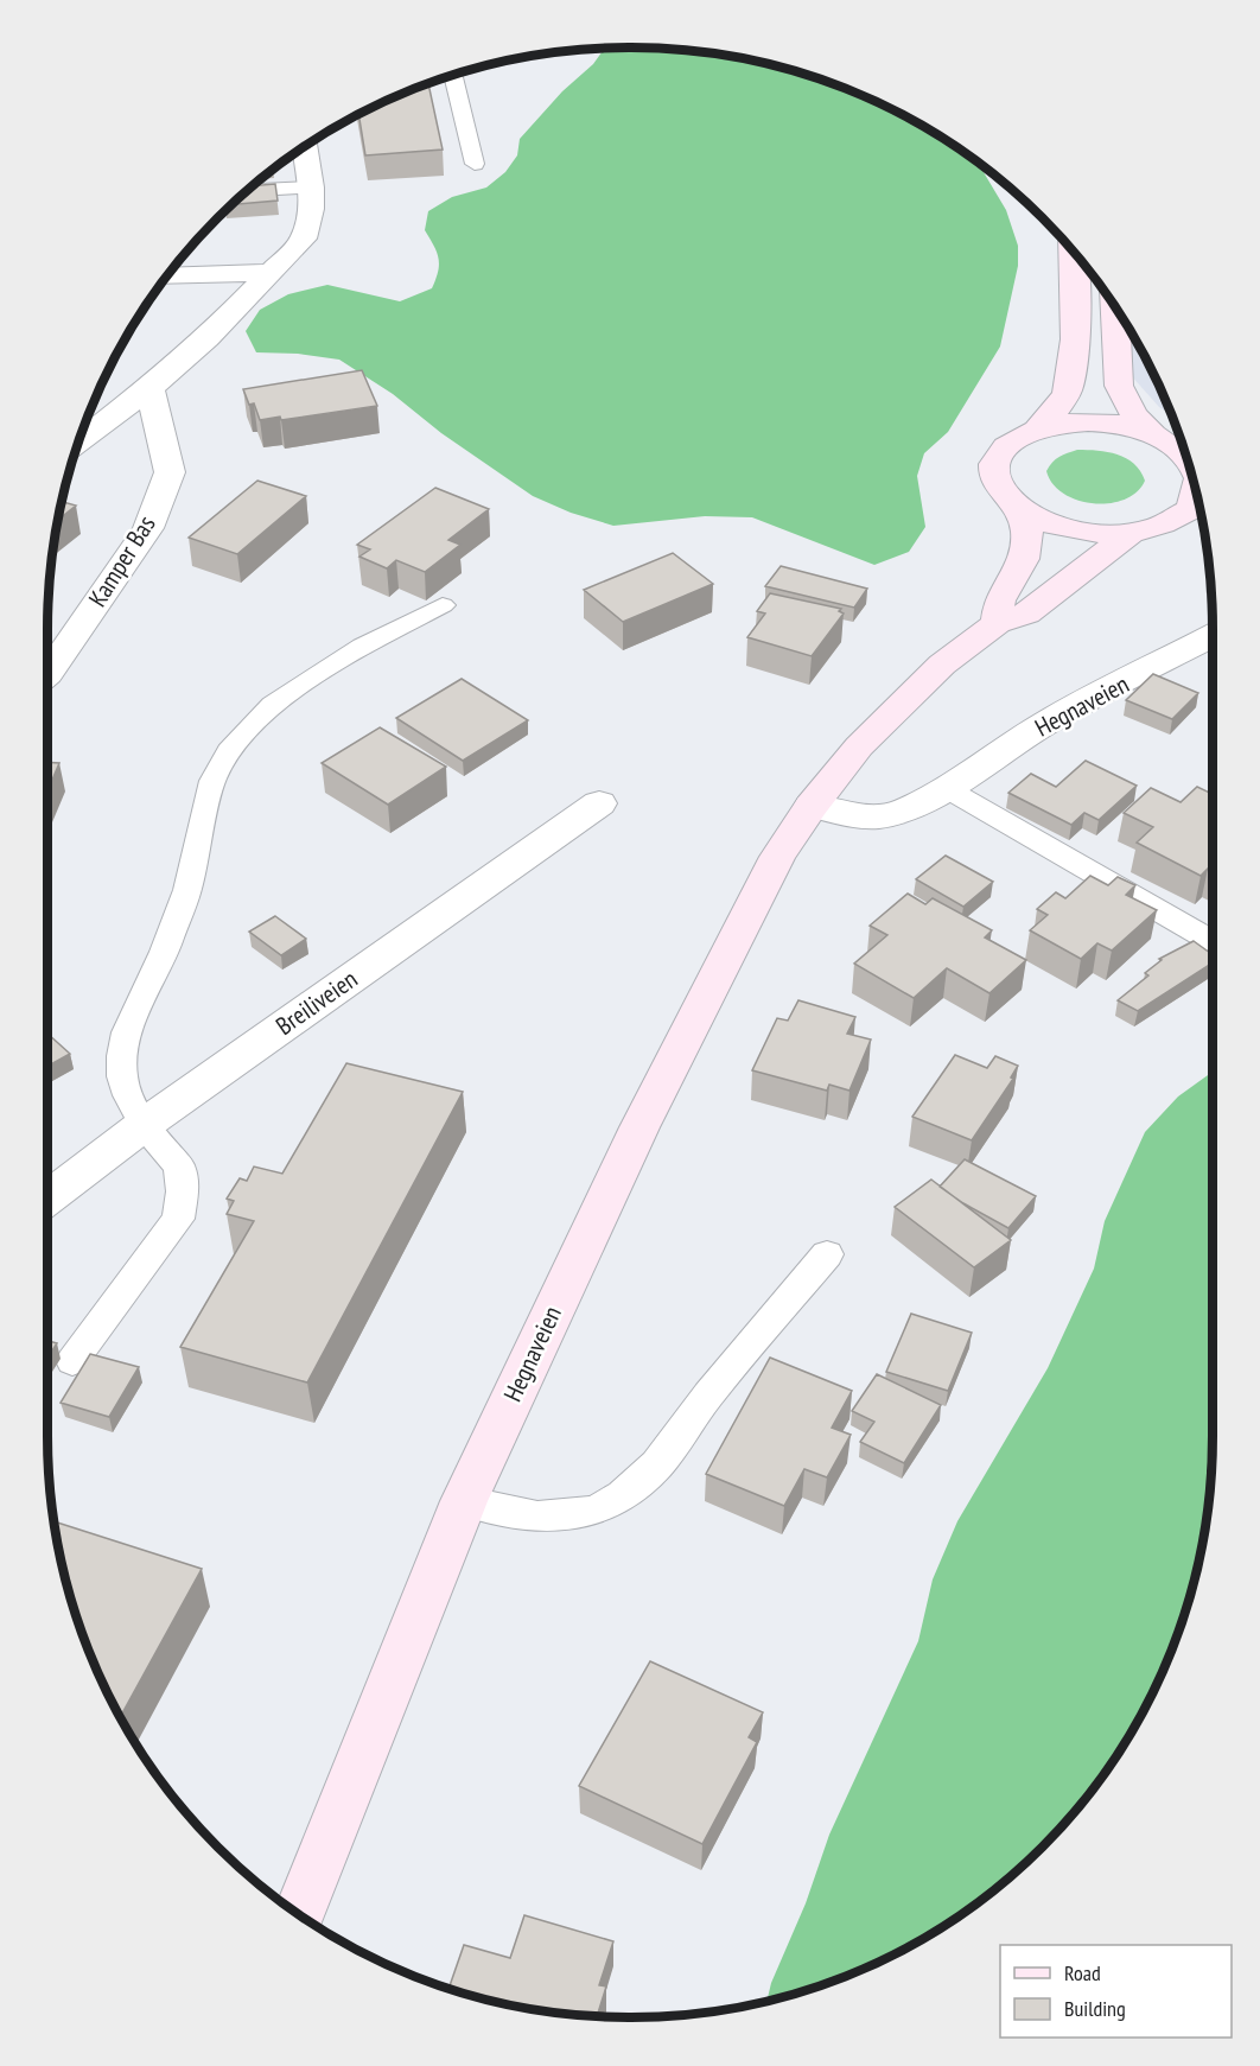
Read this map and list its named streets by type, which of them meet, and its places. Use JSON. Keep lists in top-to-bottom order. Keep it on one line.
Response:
{"streets":{"main road":["Hegnaveien"],"street":["Kamper Bas","Breiliveien"]},"legend":["Road","Building"]}
